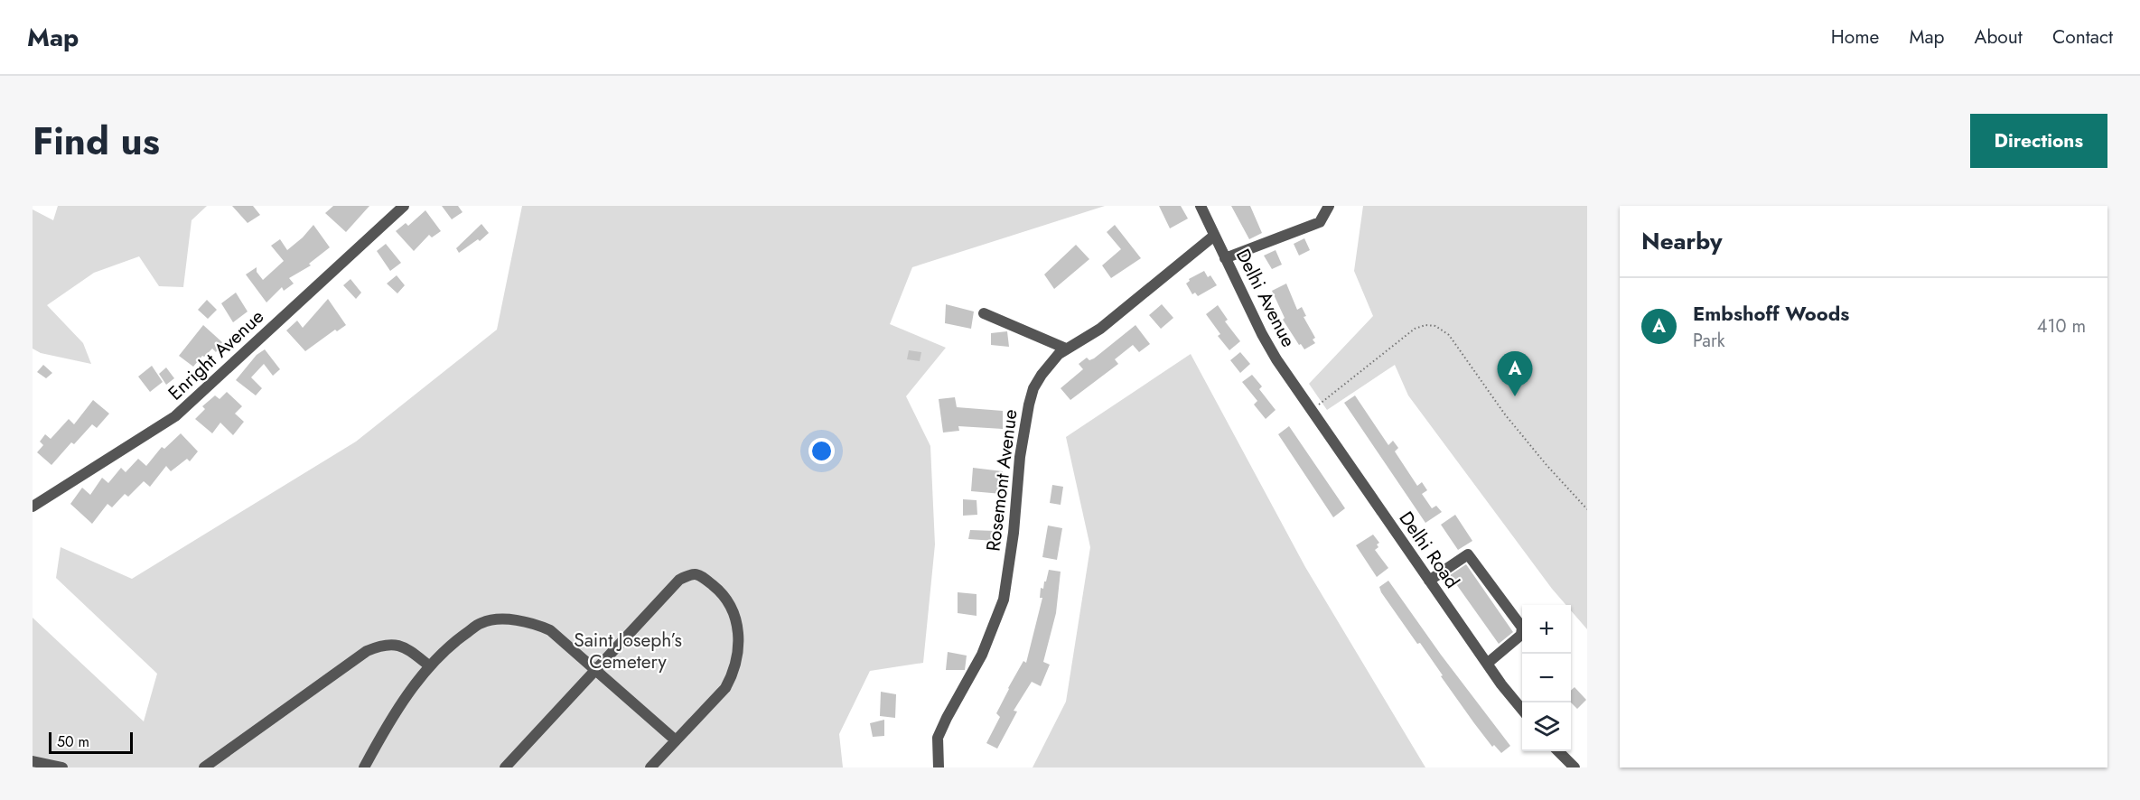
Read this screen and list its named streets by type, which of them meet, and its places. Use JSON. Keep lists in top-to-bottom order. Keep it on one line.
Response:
{"streets":{"street":["Delhi Avenue","Enright Avenue","Rosemont Avenue","Delhi Road"]},"crossings":[["Delhi Avenue","Rosemont Avenue"],["Delhi Avenue","Delhi Road"]],"parks":["Saint Joseph’s Cemetery"],"scale_bar":"50 m","page":{"header":"Map","nav":["Home","Map","About","Contact"],"title":"Find us","buttons":"Directions","heading":"Nearby","list":[{"mark":"A","name":"Embshoff Woods","note":"Park","value":"410 m"}],"pins":"A","map_buttons":["+","−"],"scale":"50 m"}}
